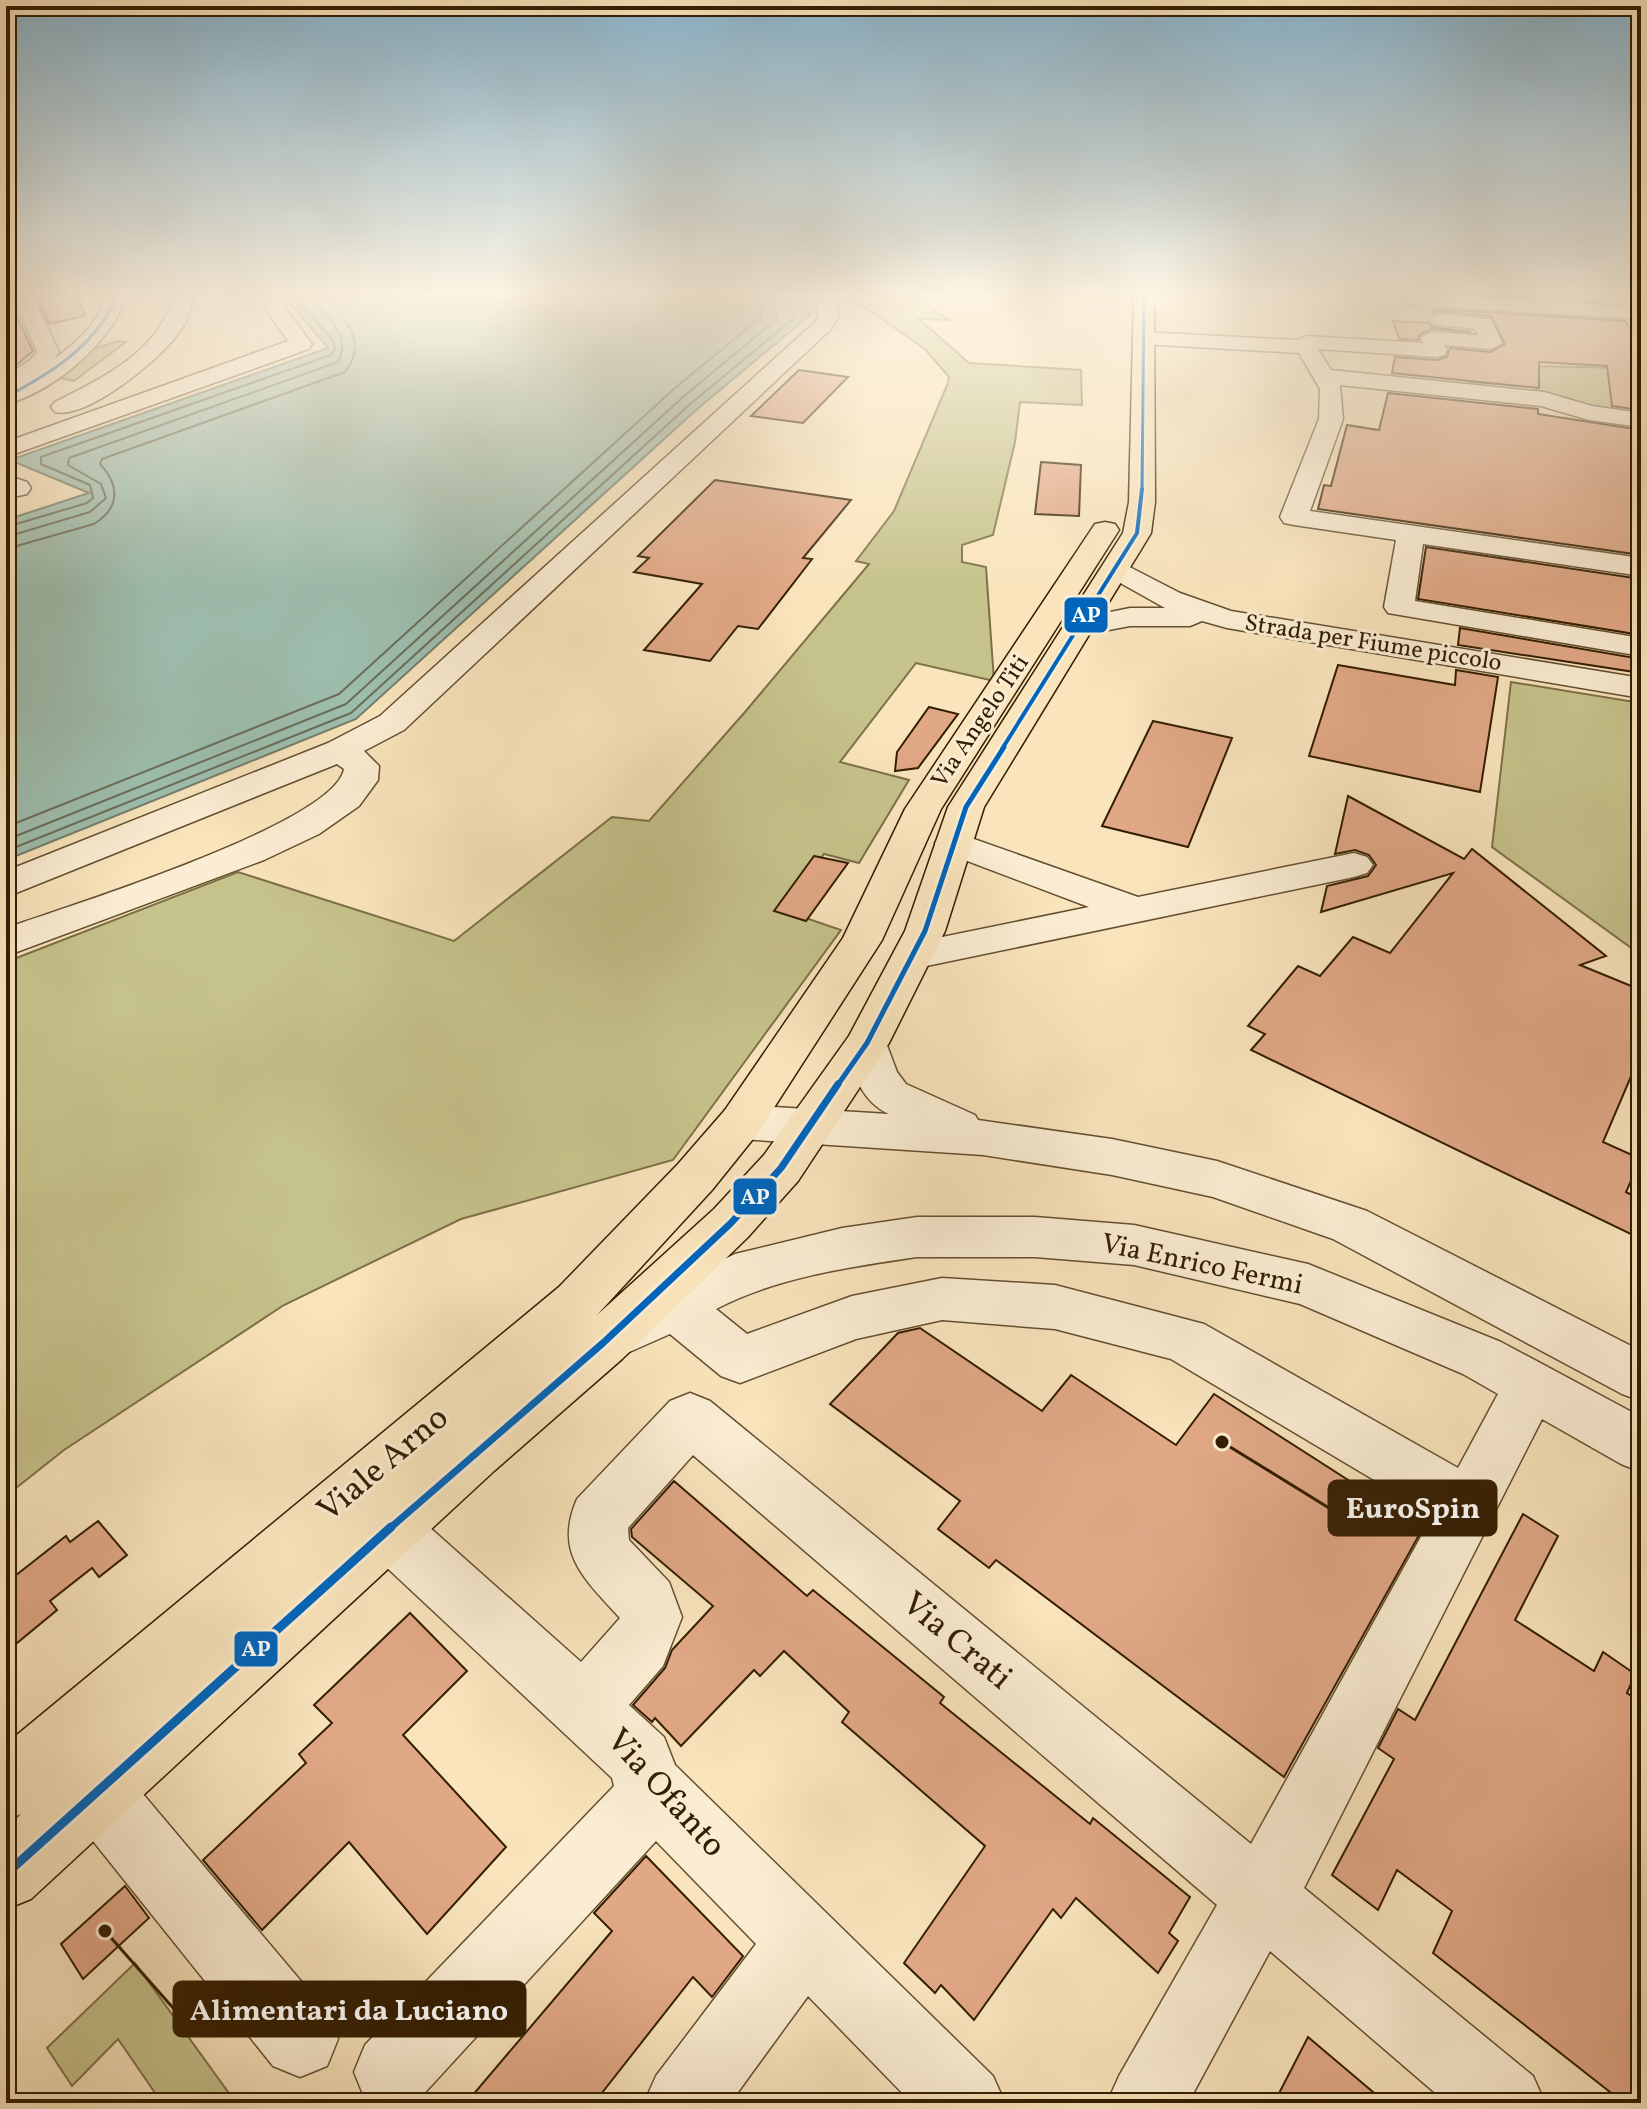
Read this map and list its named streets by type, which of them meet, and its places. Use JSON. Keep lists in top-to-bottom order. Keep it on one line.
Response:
{"streets":{"main road":["Via Angelo Titi","Viale Arno"],"street":["Strada per Fiume piccolo","Via Enrico Fermi","Via Crati","Via Ofanto"]},"crossings":[["Strada per Fiume piccolo","Via Angelo Titi"],["Via Angelo Titi","Viale Arno"],["Via Enrico Fermi","Viale Arno"],["Viale Arno","Via Ofanto"],["Via Crati","Via Ofanto"]],"places":["EuroSpin","Alimentari da Luciano"],"lines":["transit line AP"]}
